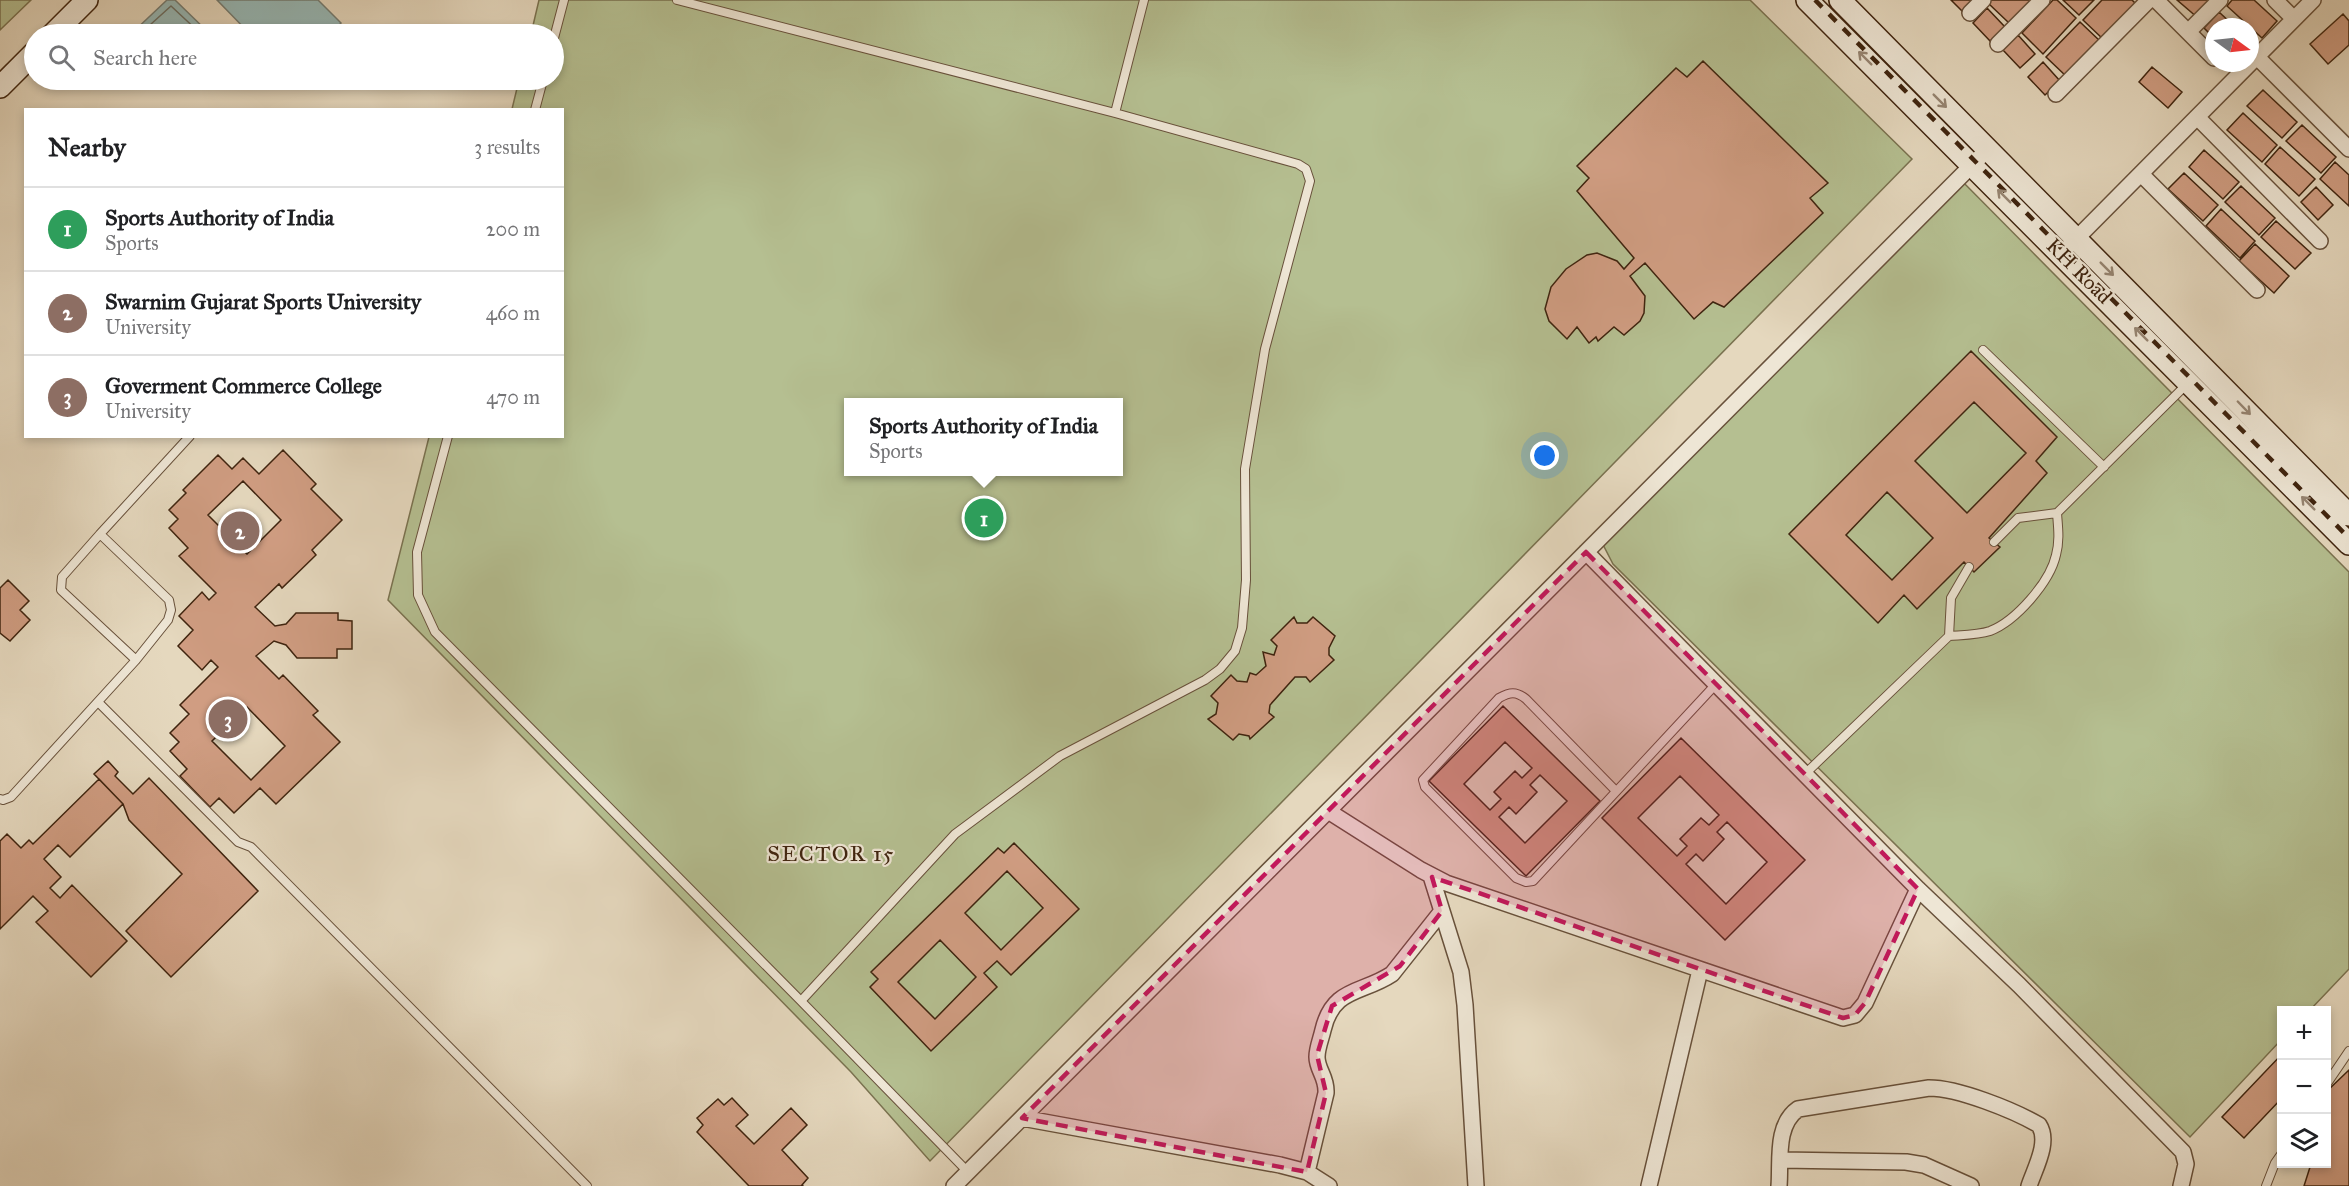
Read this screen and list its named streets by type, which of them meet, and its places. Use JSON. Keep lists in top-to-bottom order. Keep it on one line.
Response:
{"streets":{"main road":["KH Road"]},"districts":["SECTOR 15"],"north":"right","page":{"search":"Search here","heading":["Nearby","3 results"],"list":[{"mark":"1","name":"Sports Authority of India","note":"Sports","value":"200 m"},{"mark":"2","name":"Swarnim Gujarat Sports University","note":"University","value":"460 m"},{"mark":"3","name":"Goverment Commerce College","note":"University","value":"470 m"}],"popup":["Sports Authority of India","Sports"],"pins":["1","2","3"],"map_buttons":["+","−"]}}
